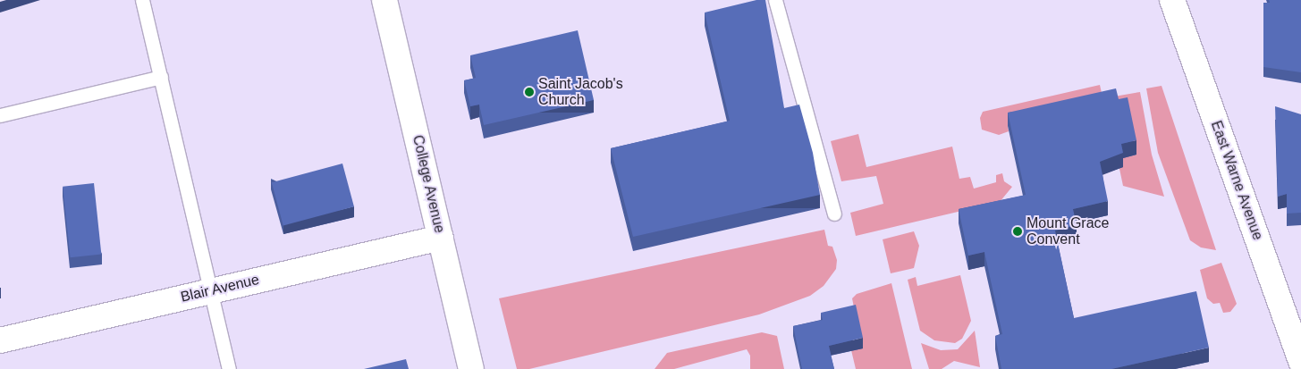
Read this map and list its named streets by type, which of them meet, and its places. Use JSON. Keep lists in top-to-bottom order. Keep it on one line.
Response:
{"streets":{"street":["East Warne Avenue","College Avenue","Blair Avenue"]},"crossings":[["College Avenue","Blair Avenue"]],"places":["Saint Jacob's Church","Mount Grace Convent"]}
